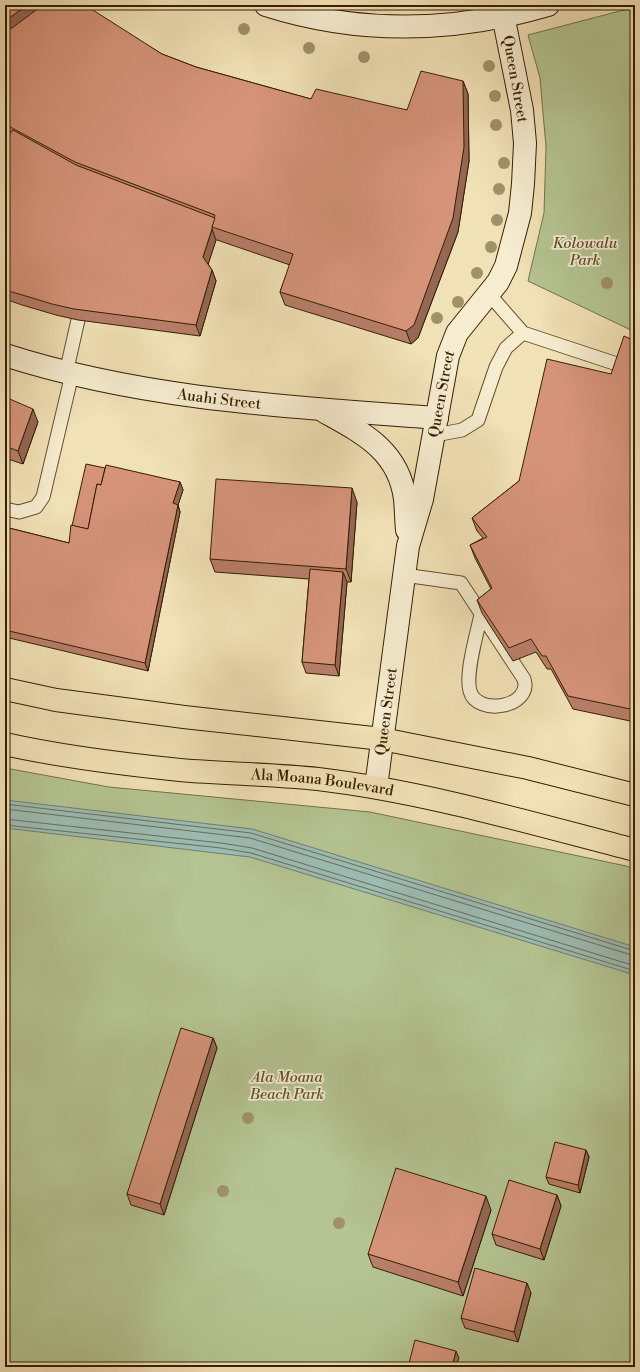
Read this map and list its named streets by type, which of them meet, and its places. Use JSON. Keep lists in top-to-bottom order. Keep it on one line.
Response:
{"streets":{"main road":["Ala Moana Boulevard"],"street":["Queen Street","Auahi Street"]},"crossings":[["Queen Street","Auahi Street"],["Queen Street","Ala Moana Boulevard"]],"parks":["Kolowalu Park","Ala Moana Beach Park"]}
